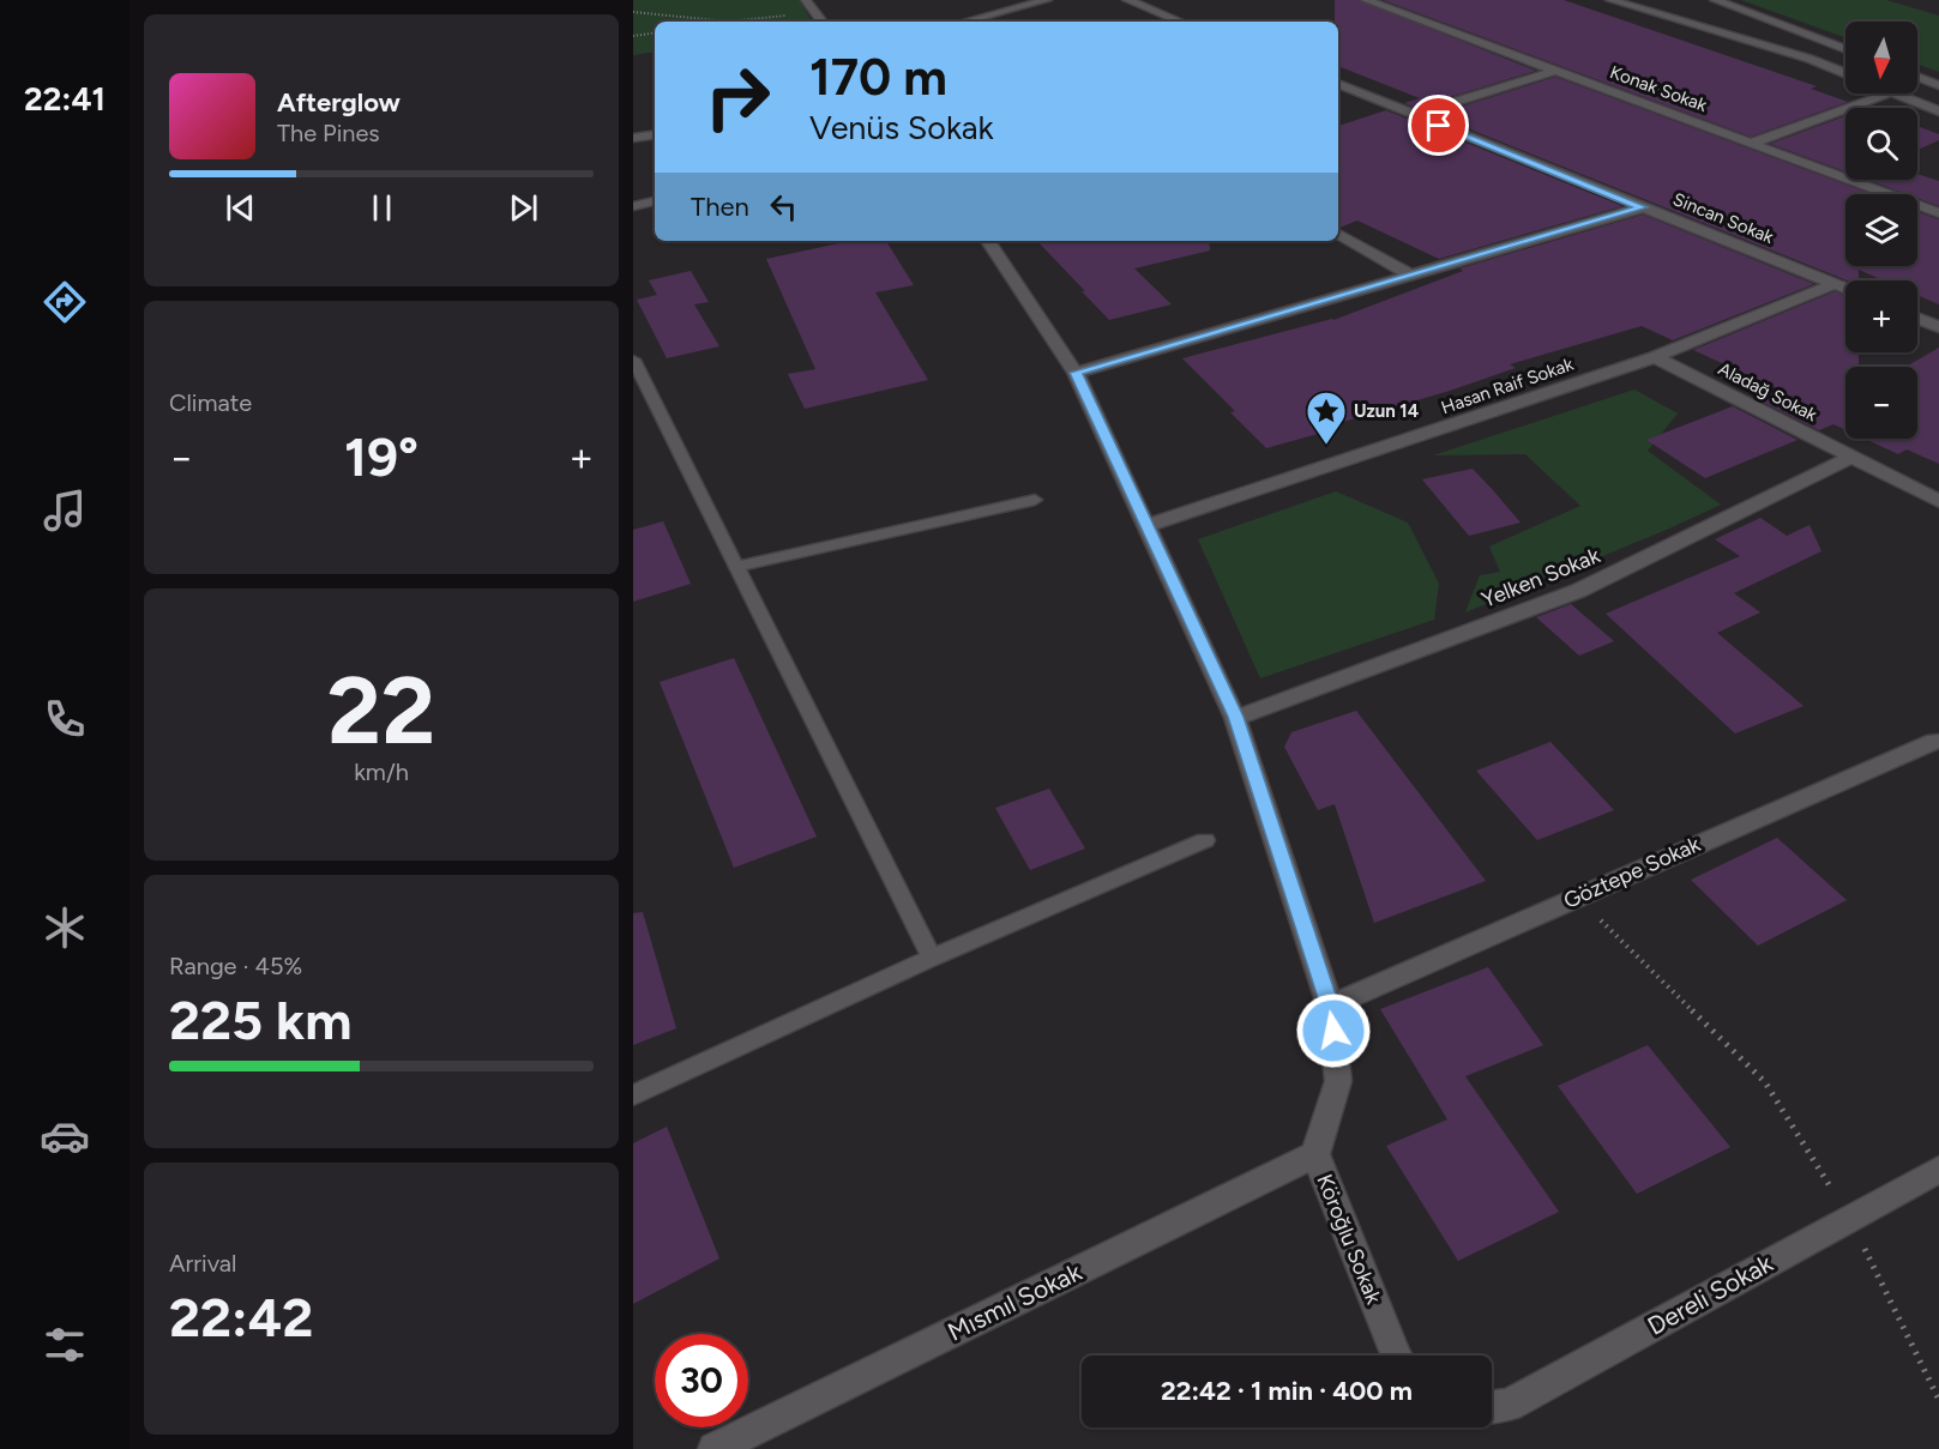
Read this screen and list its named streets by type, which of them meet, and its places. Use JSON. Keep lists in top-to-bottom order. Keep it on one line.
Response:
{"streets":{"street":["Konak Sokak","Sincan Sokak","Hasan Raif Sokak","Aladağ Sokak","Yelken Sokak","Göztepe Sokak","Köroğlu Sokak","Dereli Sokak","Mısmıl Sokak"]},"crossings":[["Sincan Sokak","Hasan Raif Sokak"],["Hasan Raif Sokak","Aladağ Sokak"],["Hasan Raif Sokak","Köroğlu Sokak"],["Aladağ Sokak","Yelken Sokak"],["Yelken Sokak","Köroğlu Sokak"],["Göztepe Sokak","Köroğlu Sokak"],["Köroğlu Sokak","Mısmıl Sokak"]],"places":{"place":["Uzun 14"]},"north":"bottom","page":{"tabs":"22:41","map_buttons":["+","−"],"turn":["170 m","Venüs Sokak"],"song":["Afterglow","The Pines"],"then":"Then","tile":["Climate",["22","km/h"],["Range · 45%","225 km"],["Arrival","22:42"]],"heat":["−","19°","+"],"limit":"30","trip":"22:42 · 1 min · 400 m"}}
